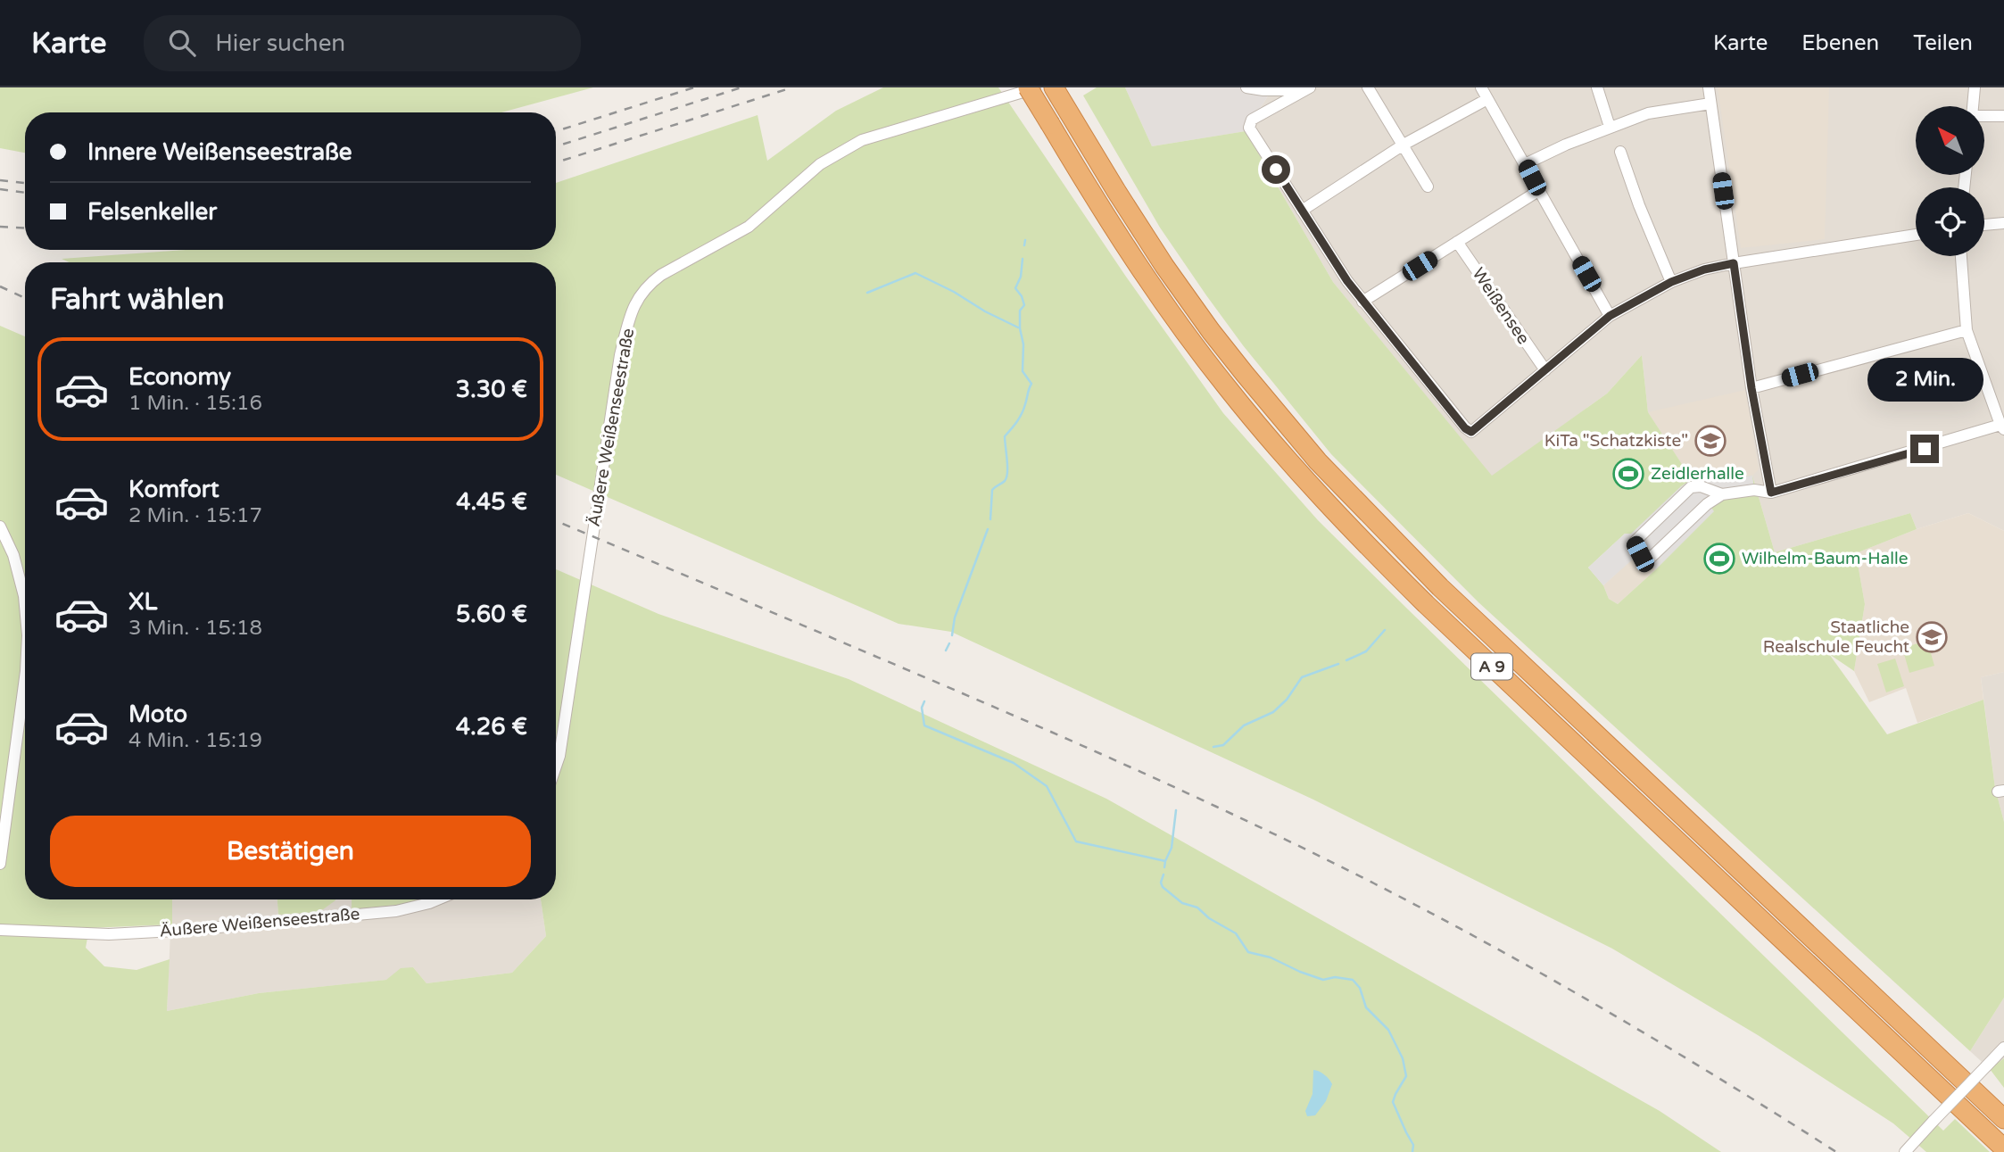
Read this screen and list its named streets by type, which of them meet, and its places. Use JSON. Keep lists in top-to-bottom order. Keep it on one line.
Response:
{"streets":{"highway":["A 9"],"street":["Weißensee","Äußere Weißenseestraße"]},"places":{"school or university":["KiTa \"Schatzkiste\"","Staatliche Realschule Feucht"],"sports":["Zeidlerhalle","Wilhelm-Baum-Halle"]},"north":"top left","page":{"header":"Karte","search":"Hier suchen","nav":["Karte","Ebenen","Teilen"],"banner":["Innere Weißenseestraße","Felsenkeller"],"heading":"Fahrt wählen","list":[{"name":"Economy","note":"1 Min. · 15:16","value":"3.30 €"},{"name":"Komfort","note":"2 Min. · 15:17","value":"4.45 €"},{"name":"XL","note":"3 Min. · 15:18","value":"5.60 €"},{"name":"Moto","note":"4 Min. · 15:19","value":"4.26 €"}],"bubble":"2 Min.","buttons":"Bestätigen"}}
